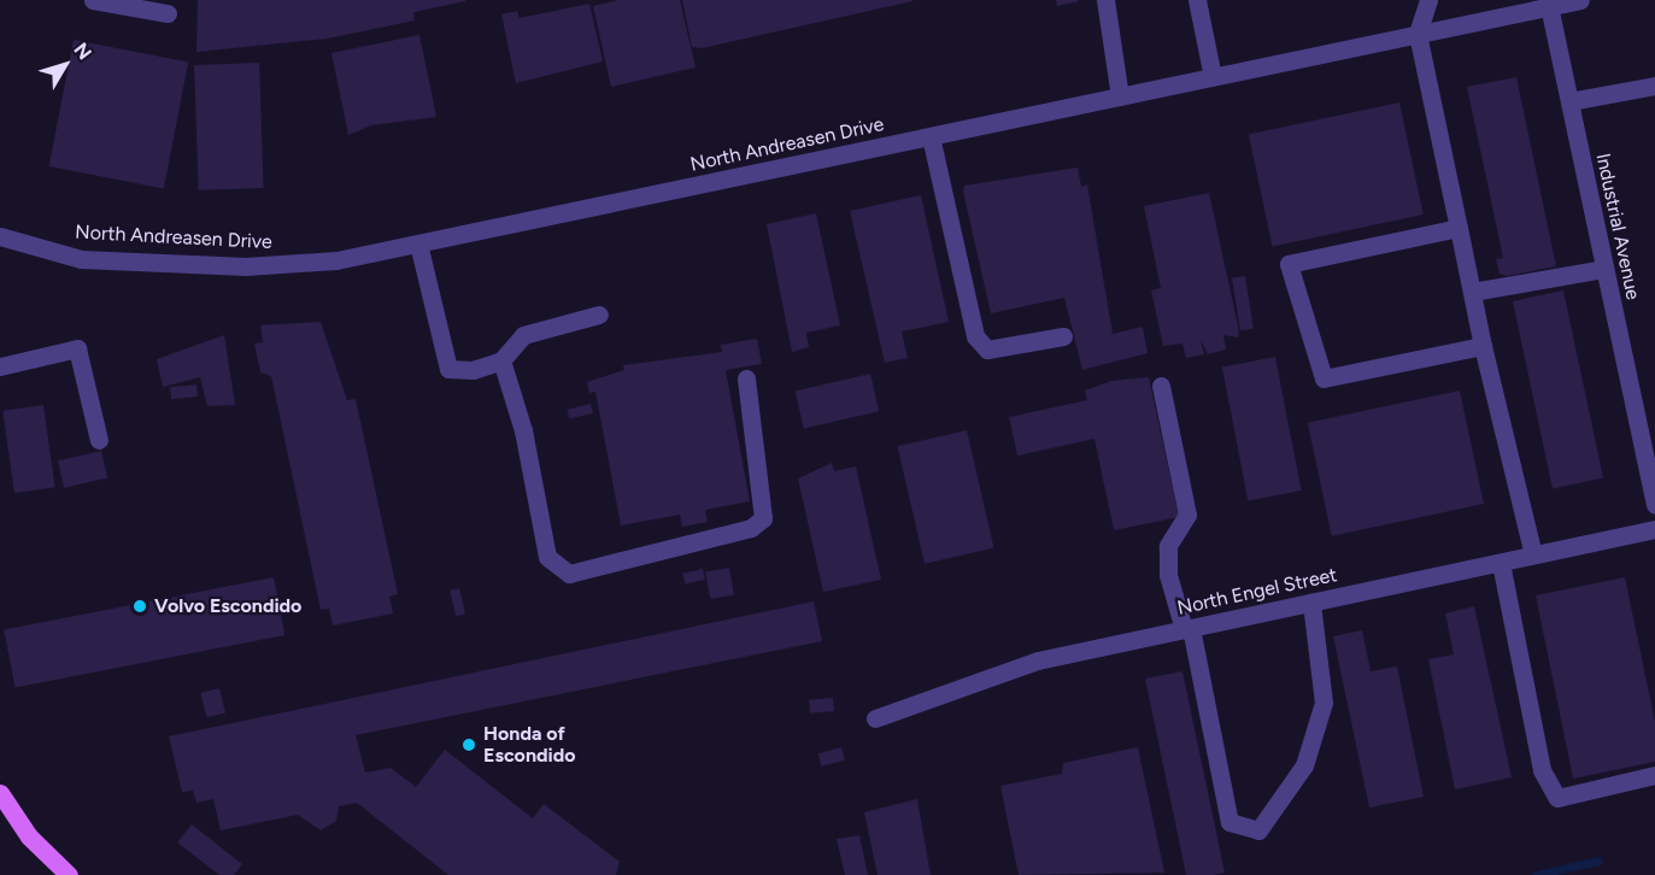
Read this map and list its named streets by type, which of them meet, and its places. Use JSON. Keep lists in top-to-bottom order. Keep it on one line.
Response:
{"streets":{"street":["North Andreasen Drive","Industrial Avenue","North Engel Street"]},"crossings":[["North Andreasen Drive","Industrial Avenue"]],"places":["Volvo Escondido","Honda of Escondido"],"north":"top right"}
